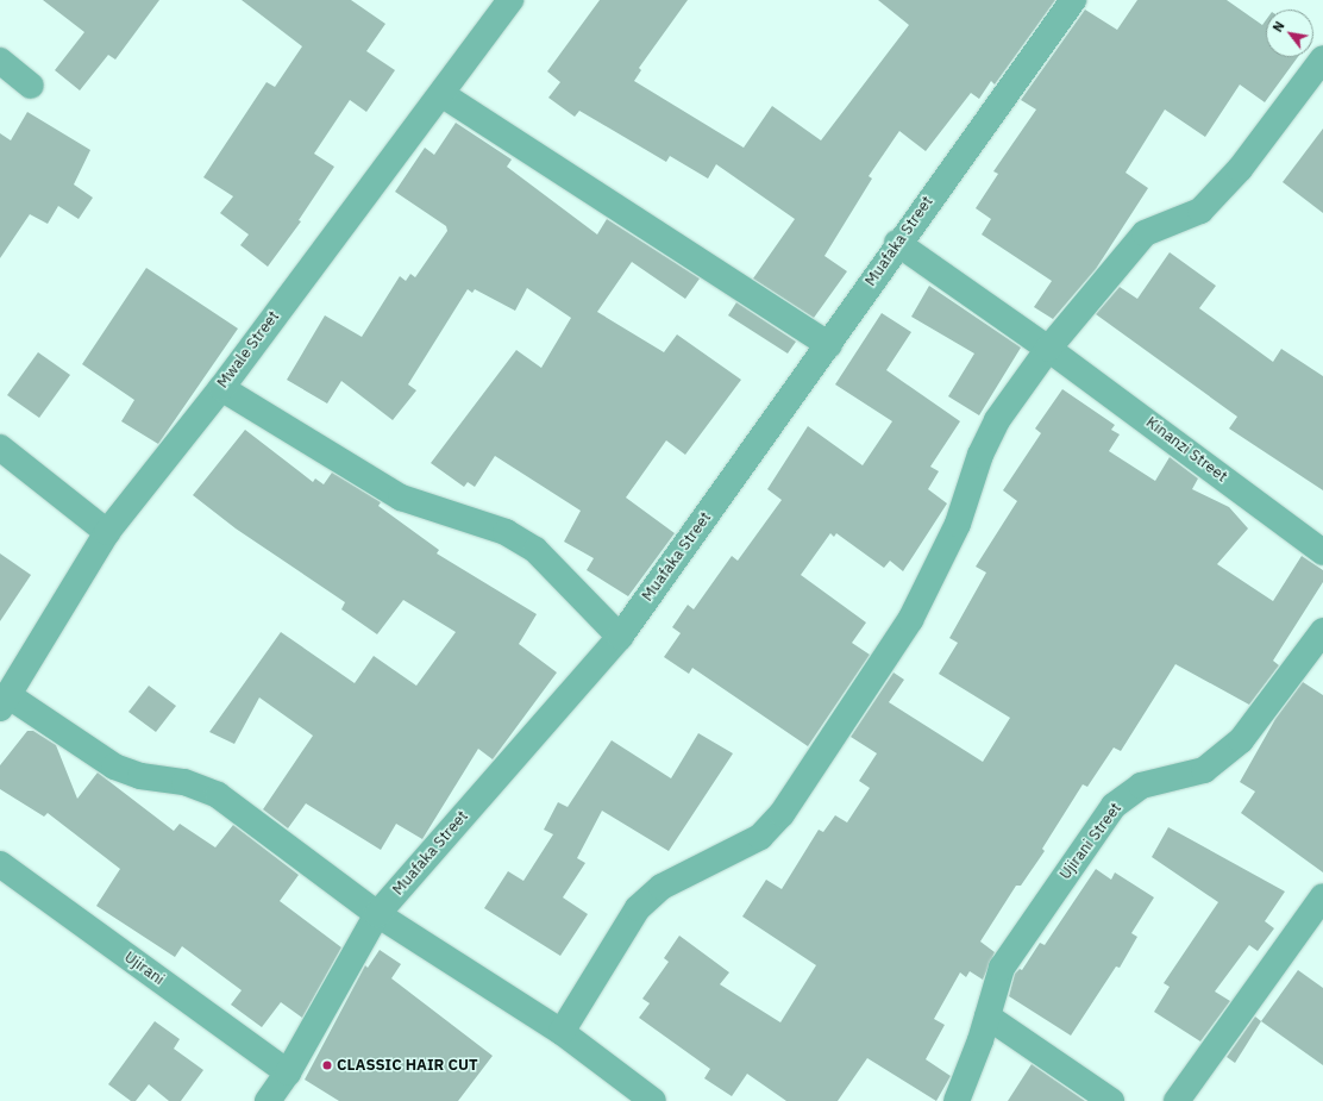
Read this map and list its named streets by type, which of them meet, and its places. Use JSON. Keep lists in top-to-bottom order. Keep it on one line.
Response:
{"streets":{"street":["Muafaka Street","Mwale Street","Kinanzi Street","Ujirani Street","Ujirani"]},"crossings":[["Muafaka Street","Kinanzi Street"],["Muafaka Street","Ujirani"]],"places":["CLASSIC HAIR CUT"],"north":"top left"}
